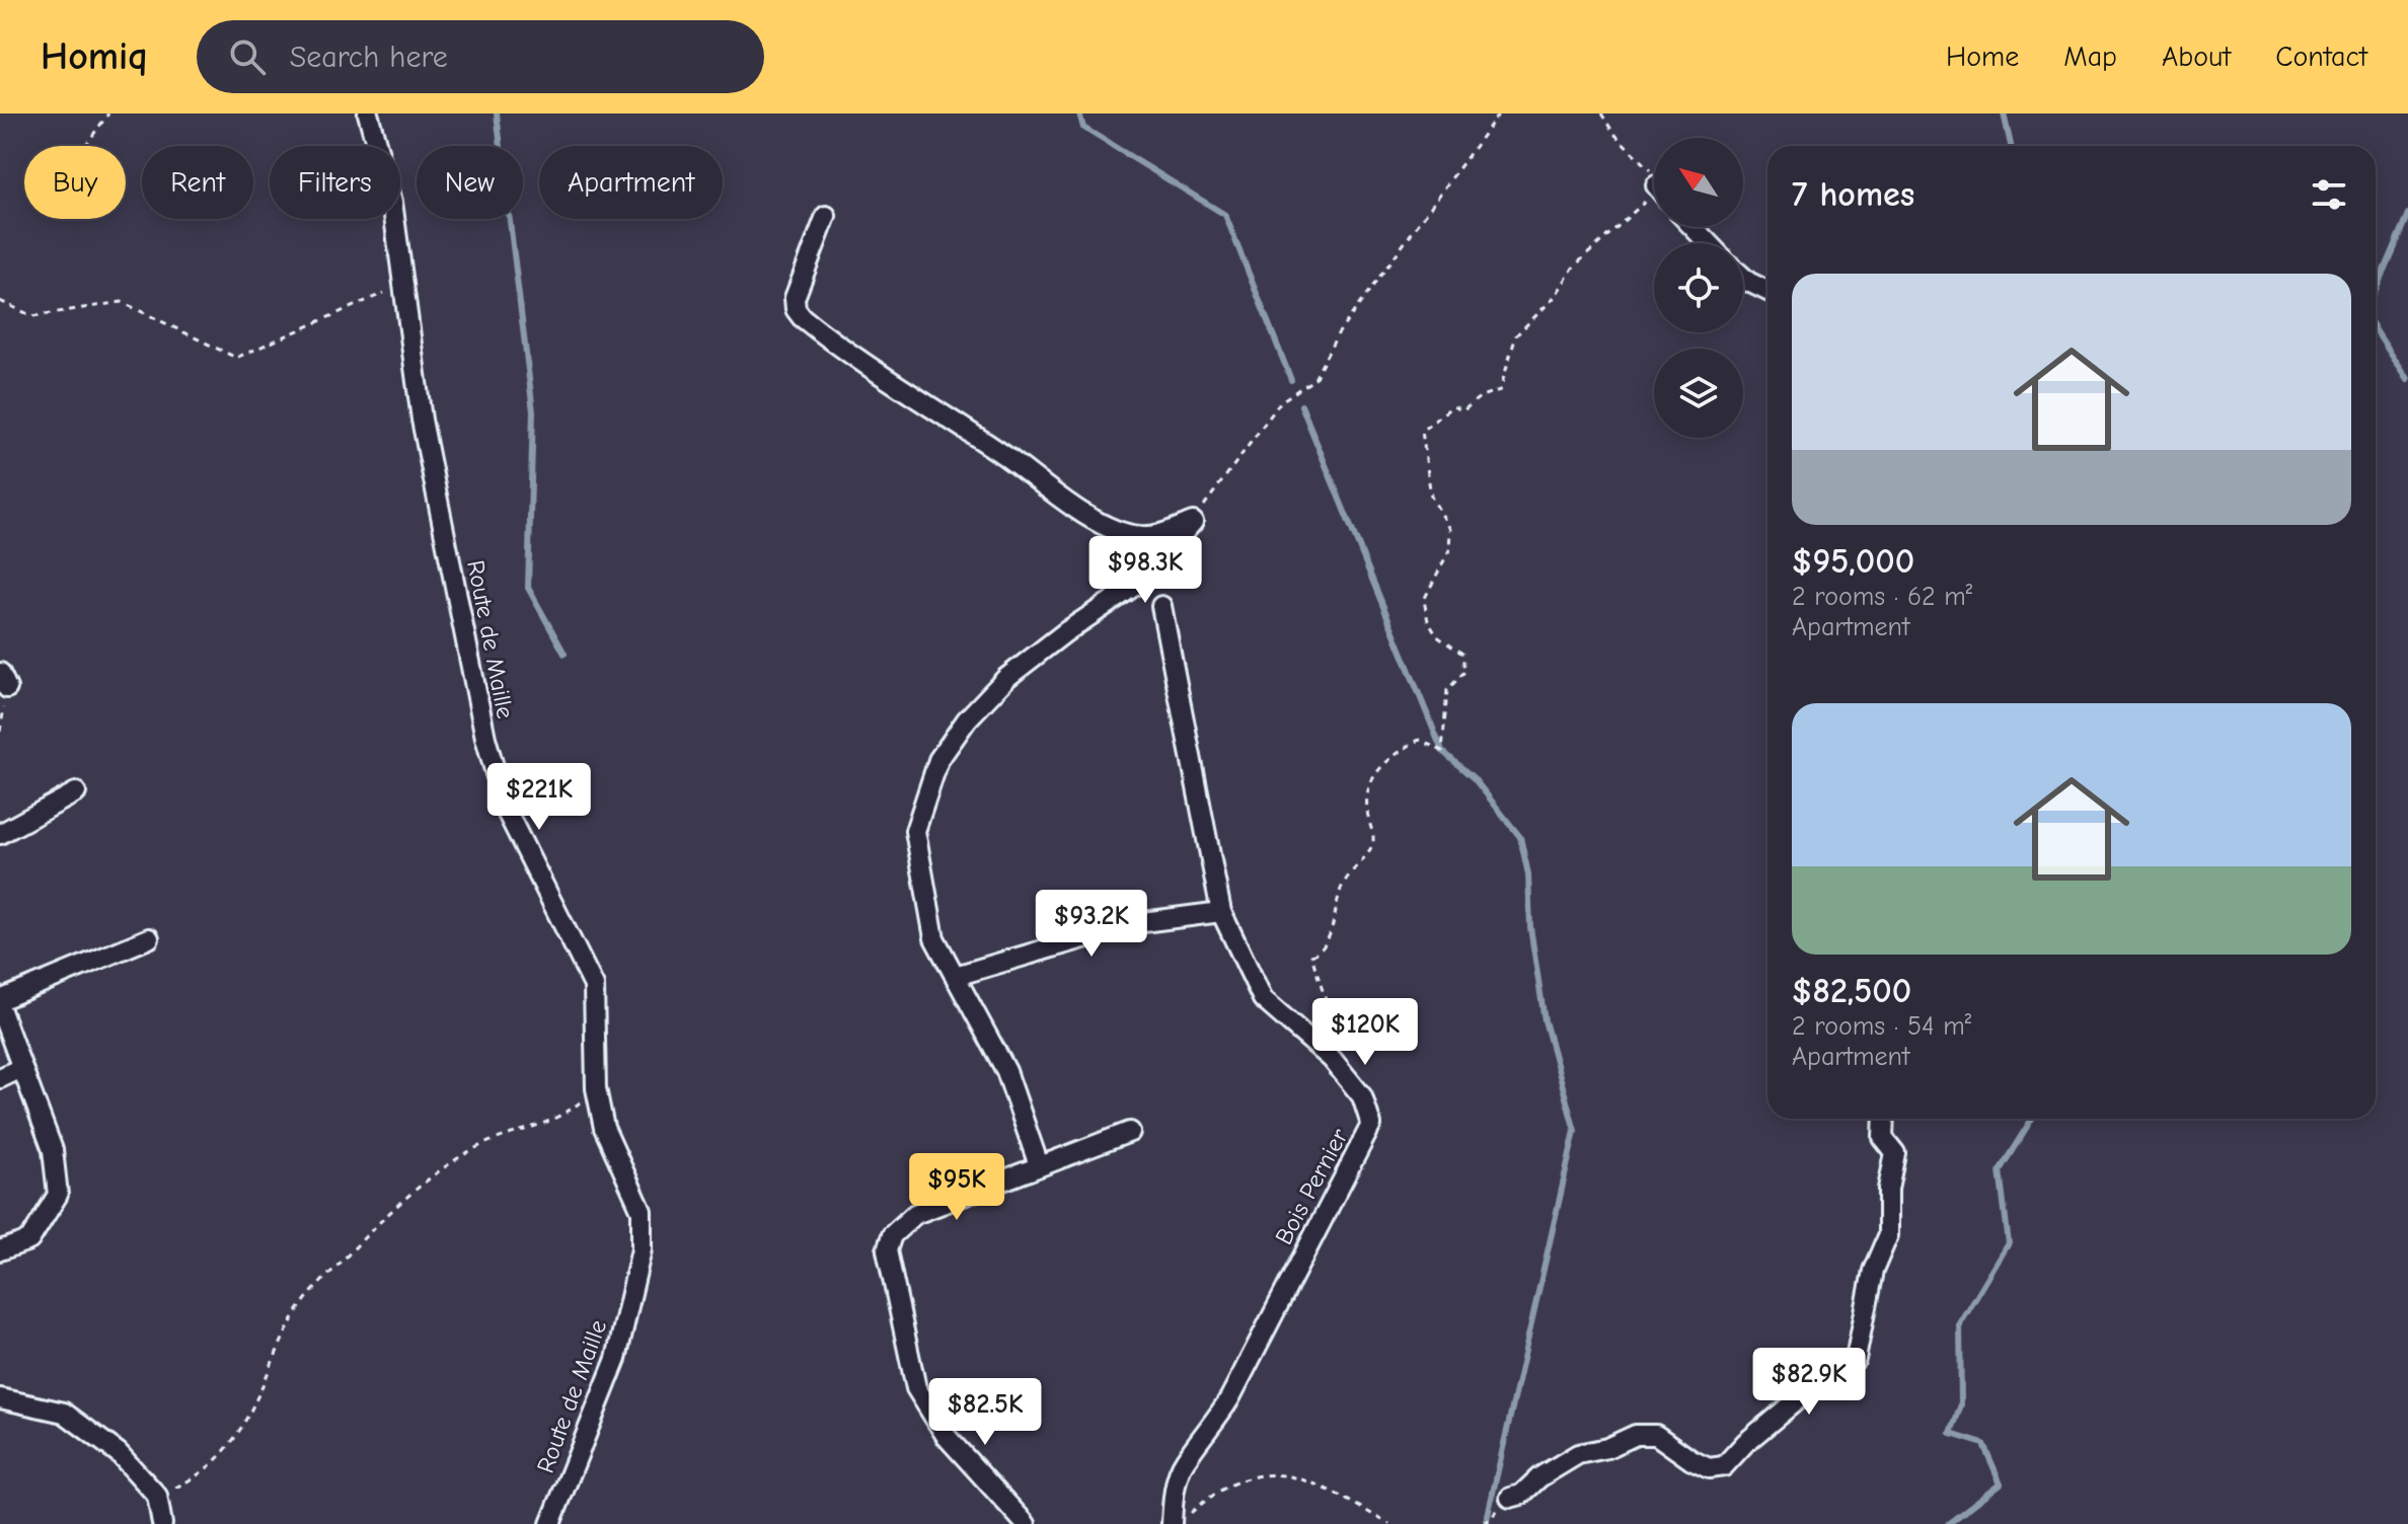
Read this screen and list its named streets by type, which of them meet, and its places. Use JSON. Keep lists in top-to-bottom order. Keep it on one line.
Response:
{"streets":{"street":["Route de Maille","Bois Pernier"]},"north":"top left","page":{"header":"Homiq","search":"Search here","nav":["Home","Map","About","Contact"],"chip":["Buy","Rent","Filters","New","Apartment"],"heading":"7 homes","list":[{"name":"$95,000","note":"2 rooms · 62 m² · Apartment"},{"name":"$82,500","note":"2 rooms · 54 m² · Apartment"}],"price":["$98.3K","$221K","$93.2K","$120K","$95K","$82.9K","$82.5K"]}}
